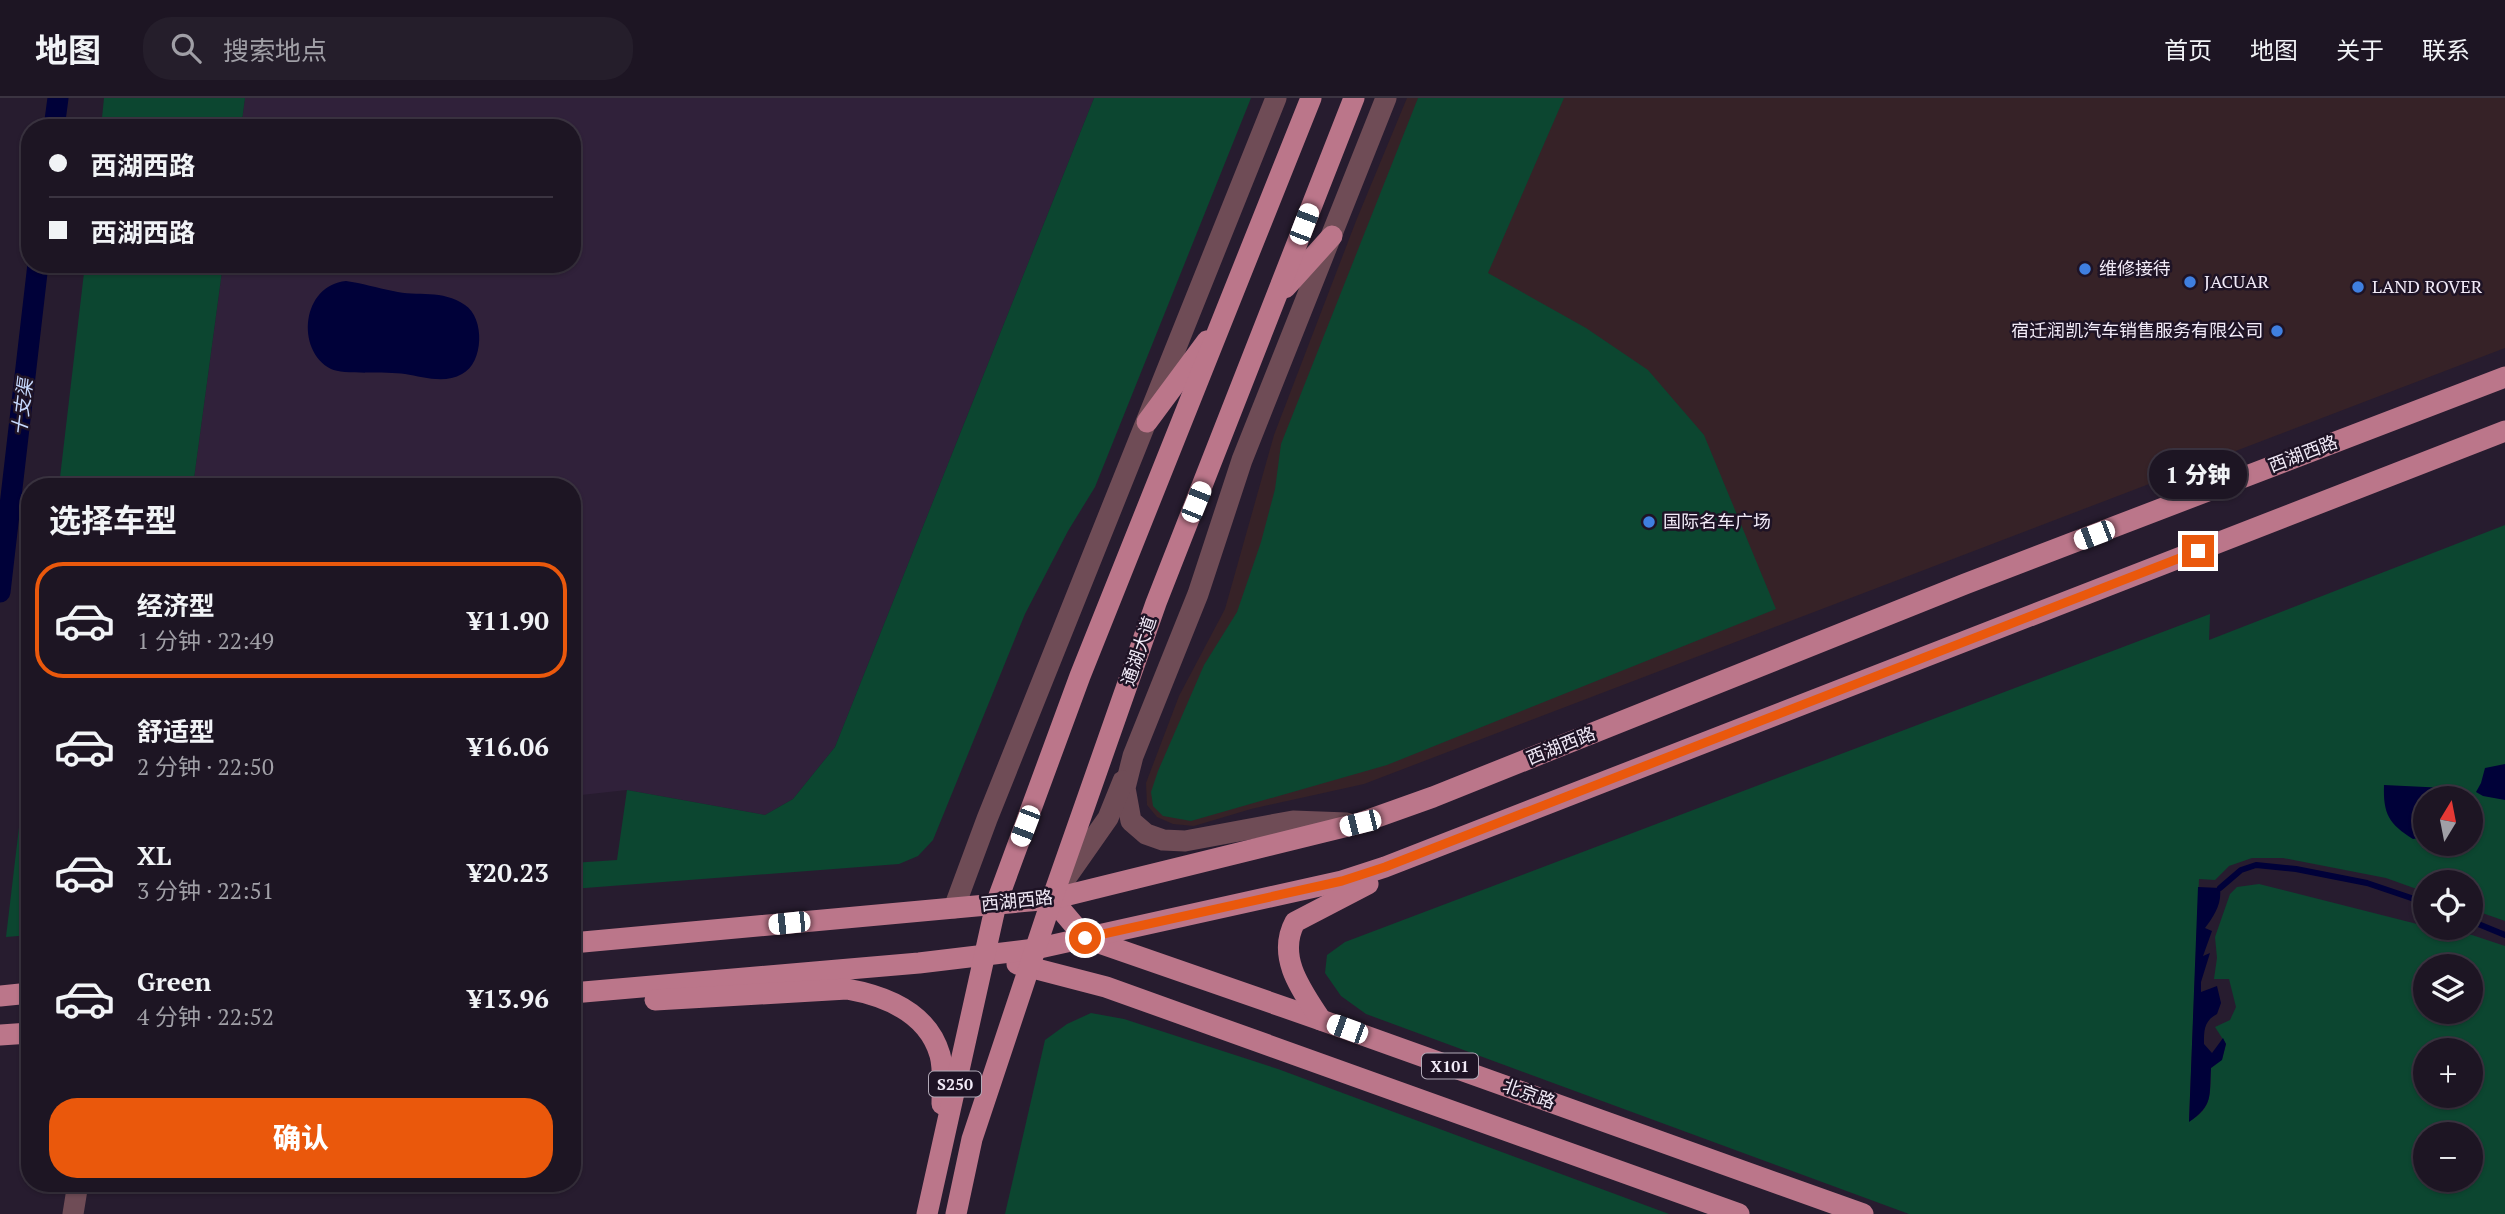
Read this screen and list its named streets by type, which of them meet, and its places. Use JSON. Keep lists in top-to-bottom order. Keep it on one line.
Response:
{"streets":{"main road":["西湖西路","通湖大道","X101","S250","北京路"]},"crossings":[["西湖西路","通湖大道"],["通湖大道","X101"]],"water":["十支渠"],"places":["维修接待","JACUAR","LAND ROVER","宿迁润凯汽车销售服务有限公司","国际名车广场"],"north":"top","page":{"header":"地图","search":"搜索地点","nav":["首页","地图","关于","联系"],"banner":["西湖西路","西湖西路"],"bubble":"1 分钟","heading":"选择车型","list":[{"name":"经济型","note":"1 分钟 · 22:49","value":"¥11.90"},{"name":"舒适型","note":"2 分钟 · 22:50","value":"¥16.06"},{"name":"XL","note":"3 分钟 · 22:51","value":"¥20.23"},{"name":"Green","note":"4 分钟 · 22:52","value":"¥13.96"}],"map_buttons":["+","−"],"buttons":"确认"}}
